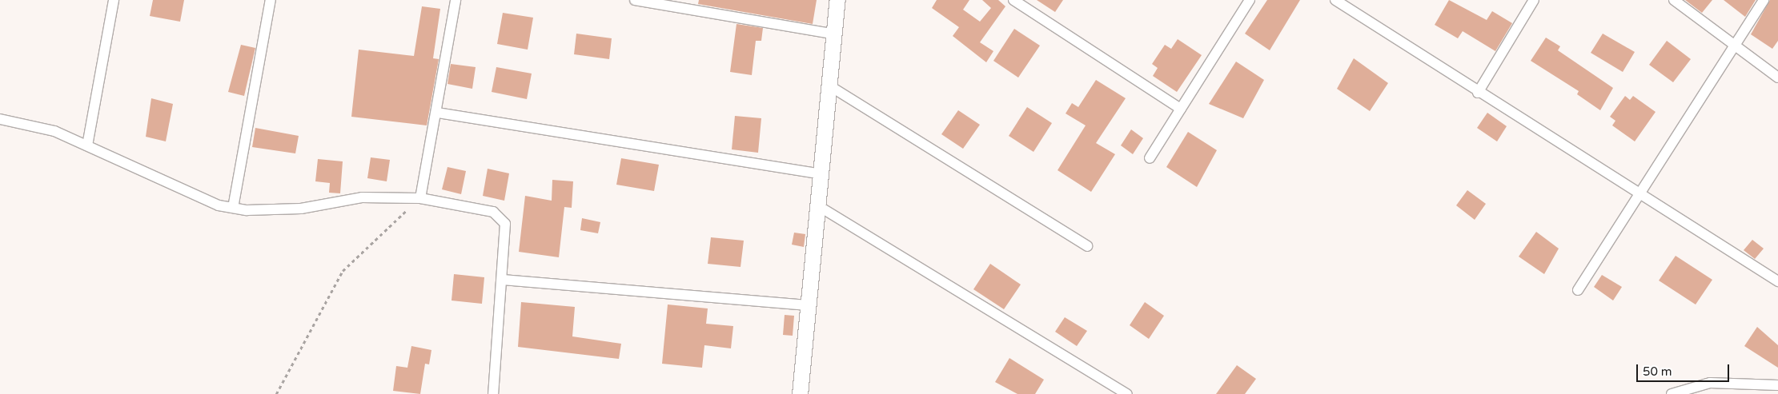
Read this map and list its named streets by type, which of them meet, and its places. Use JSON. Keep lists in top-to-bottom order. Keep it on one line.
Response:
{"scale_bar":"50 m"}
